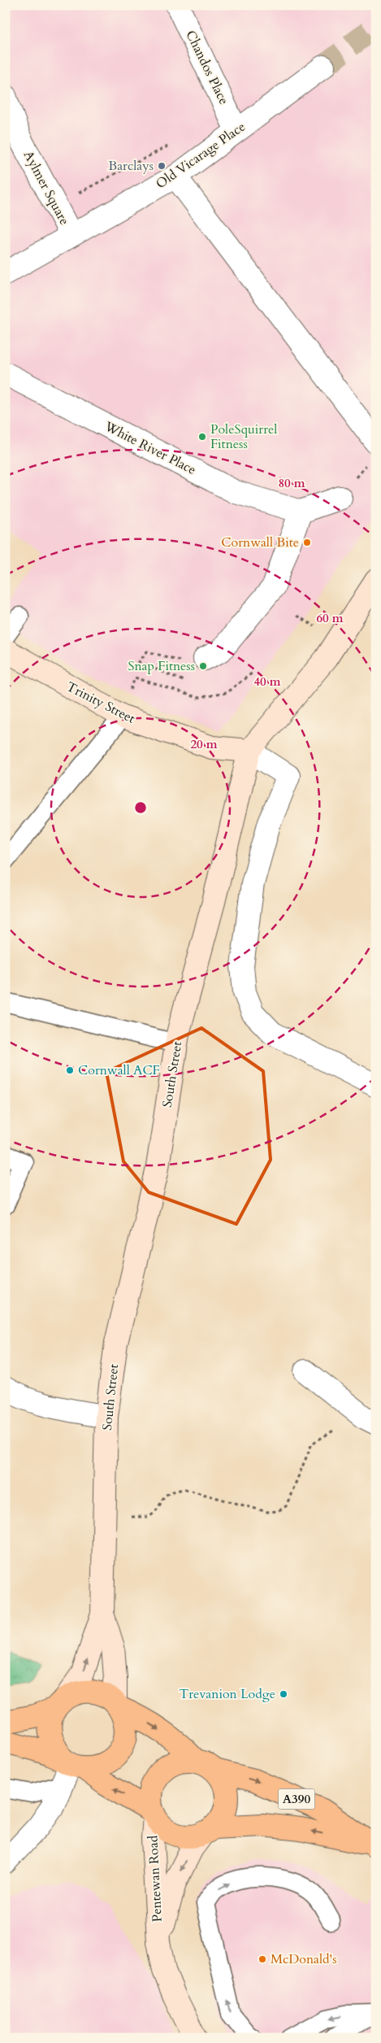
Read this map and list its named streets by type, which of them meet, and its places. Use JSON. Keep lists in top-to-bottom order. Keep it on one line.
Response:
{"streets":{"highway":["A390"],"street":["Chandos Place","Old Vicarage Place","Aylmer Square","White River Place","Trinity Street","South Street","Pentewan Road"]},"crossings":[["Chandos Place","Old Vicarage Place"],["Old Vicarage Place","Aylmer Square"],["Trinity Street","South Street"],["A390","Pentewan Road"]],"places":["Barclays","PoleSquirrel Fitness","Cornwall Bite","Snap Fitness","Cornwall ACF","Trevanion Lodge","McDonald's"],"rings":["80 m","60 m","40 m","20 m"]}
